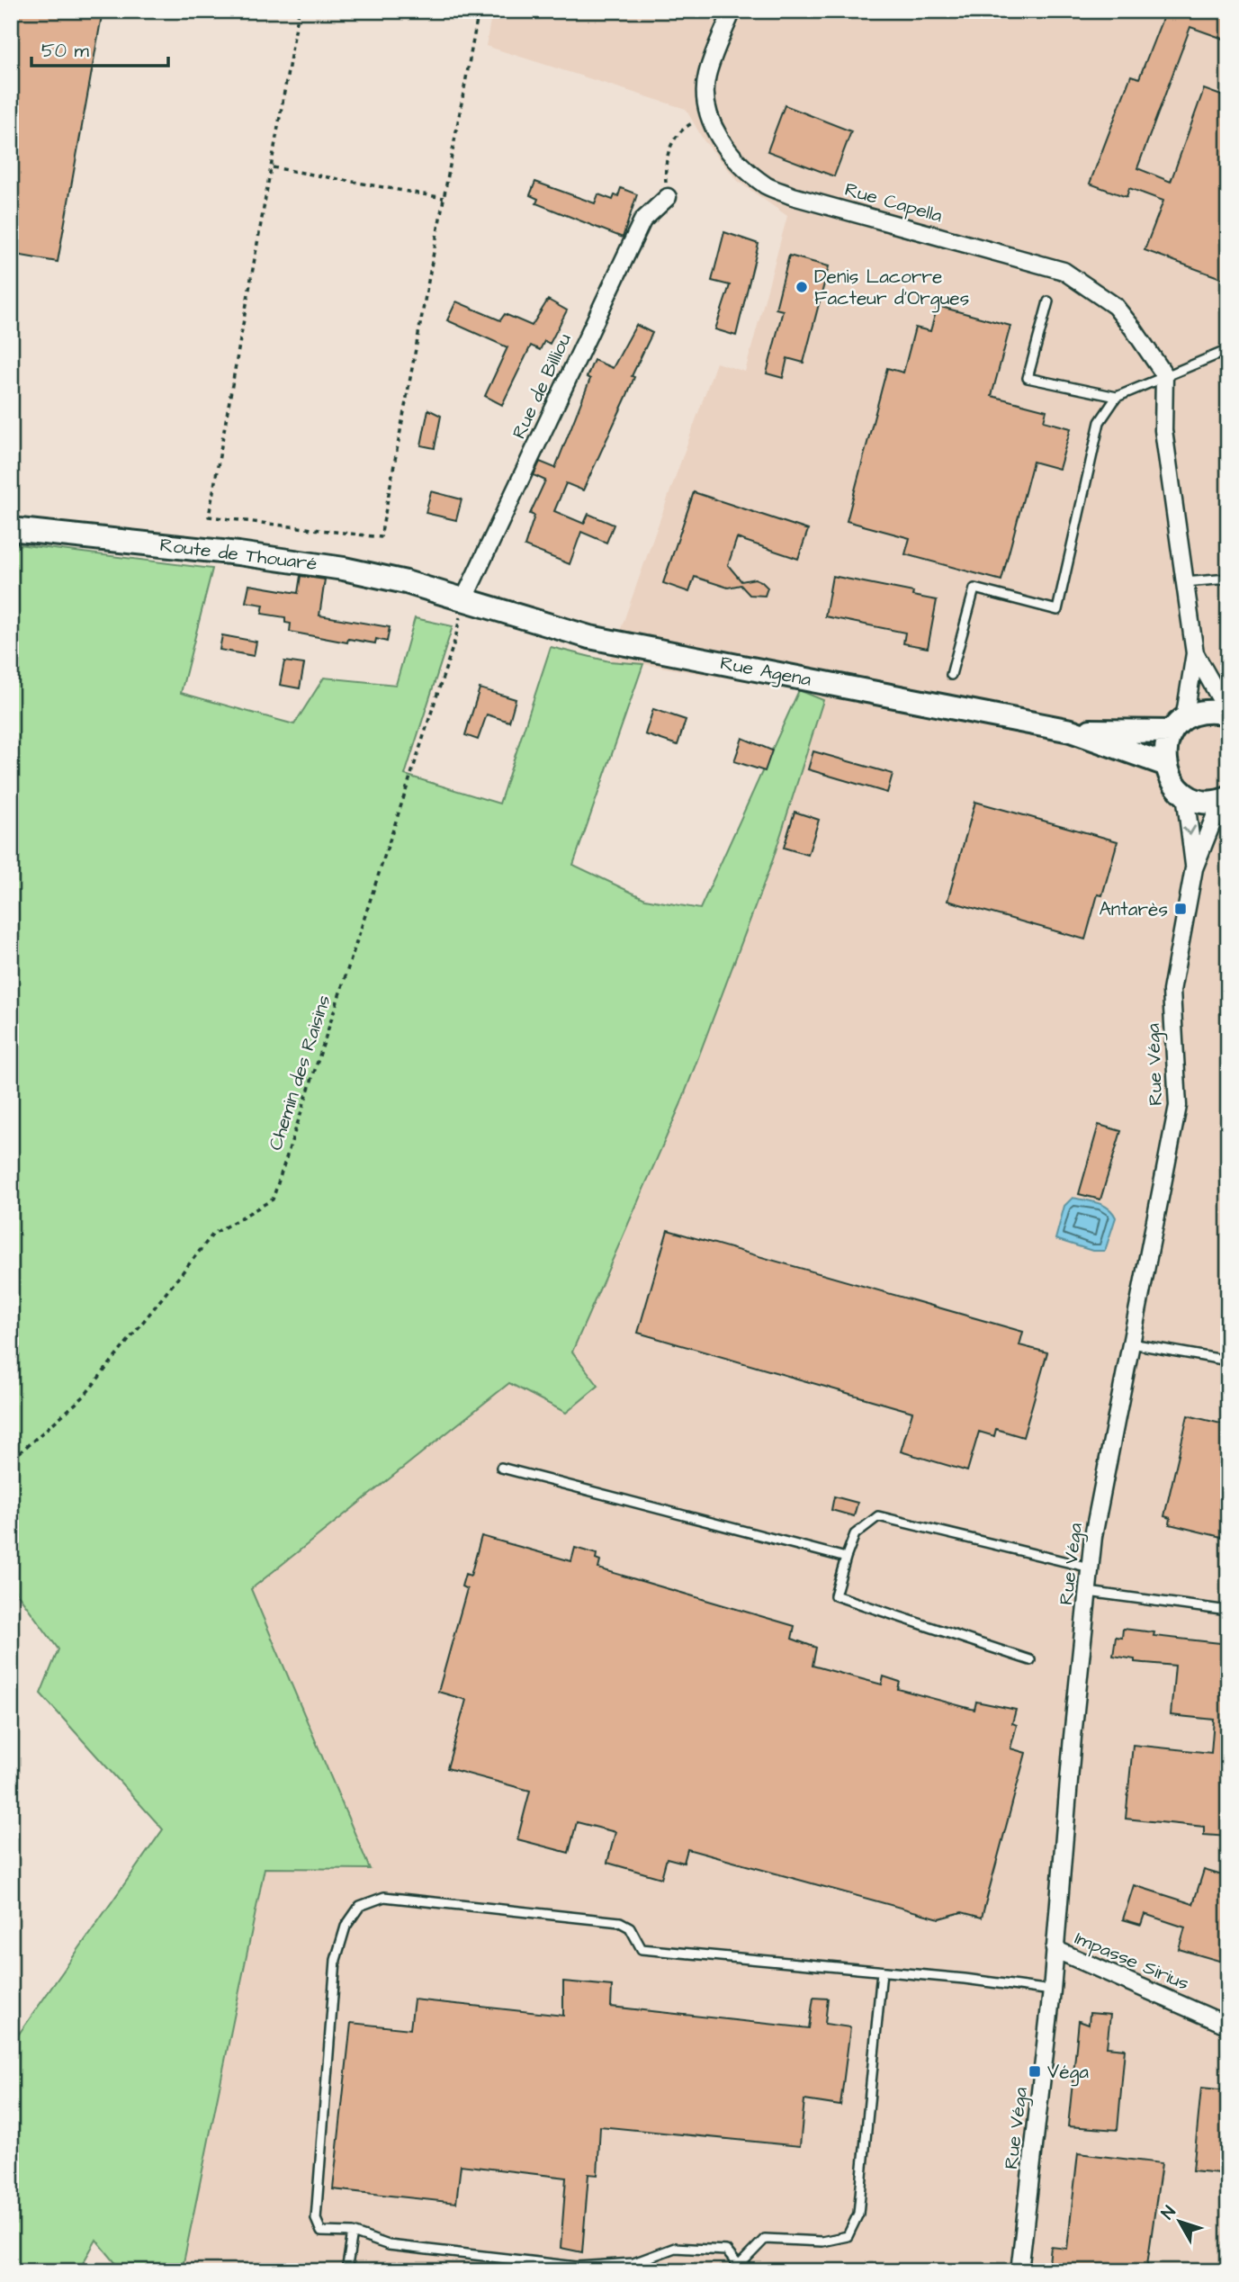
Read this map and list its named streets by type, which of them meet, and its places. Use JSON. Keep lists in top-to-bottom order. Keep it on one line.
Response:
{"streets":{"main road":["Route de Thouaré","Rue Agena"],"street":["Rue Capella","Rue de Billiou","Rue Véga","Impasse Sirius"],"path":["Chemin des Raisins"]},"crossings":[["Rue de Billiou","Route de Thouaré"],["Rue de Billiou","Rue Agena"],["Rue de Billiou","Chemin des Raisins"],["Route de Thouaré","Rue Agena"],["Route de Thouaré","Chemin des Raisins"],["Rue Agena","Chemin des Raisins"],["Rue Véga","Impasse Sirius"]],"places":{"other":["Denis Lacorre Facteur d'Orgues"],"transit":["Antarès","Véga"]},"scale_bar":"50 m","north":"top left"}
